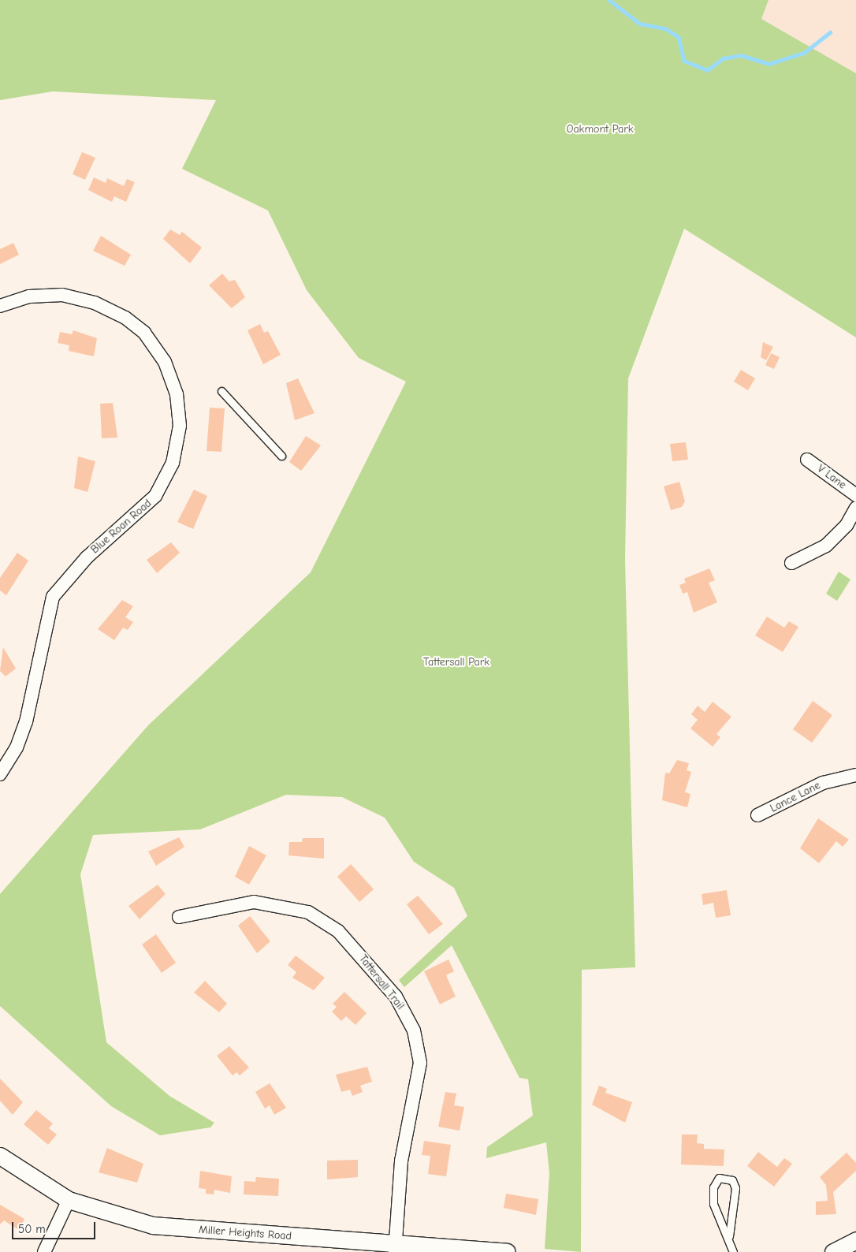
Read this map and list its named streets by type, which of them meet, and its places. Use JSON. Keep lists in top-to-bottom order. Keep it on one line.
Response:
{"streets":{"street":["V Lane","Blue Roan Road","Lance Lane","Tattersall Trail","Miller Heights Road"]},"crossings":[["Tattersall Trail","Miller Heights Road"]],"parks":["Oakmont Park","Tattersall Park"],"scale_bar":"50 m"}
